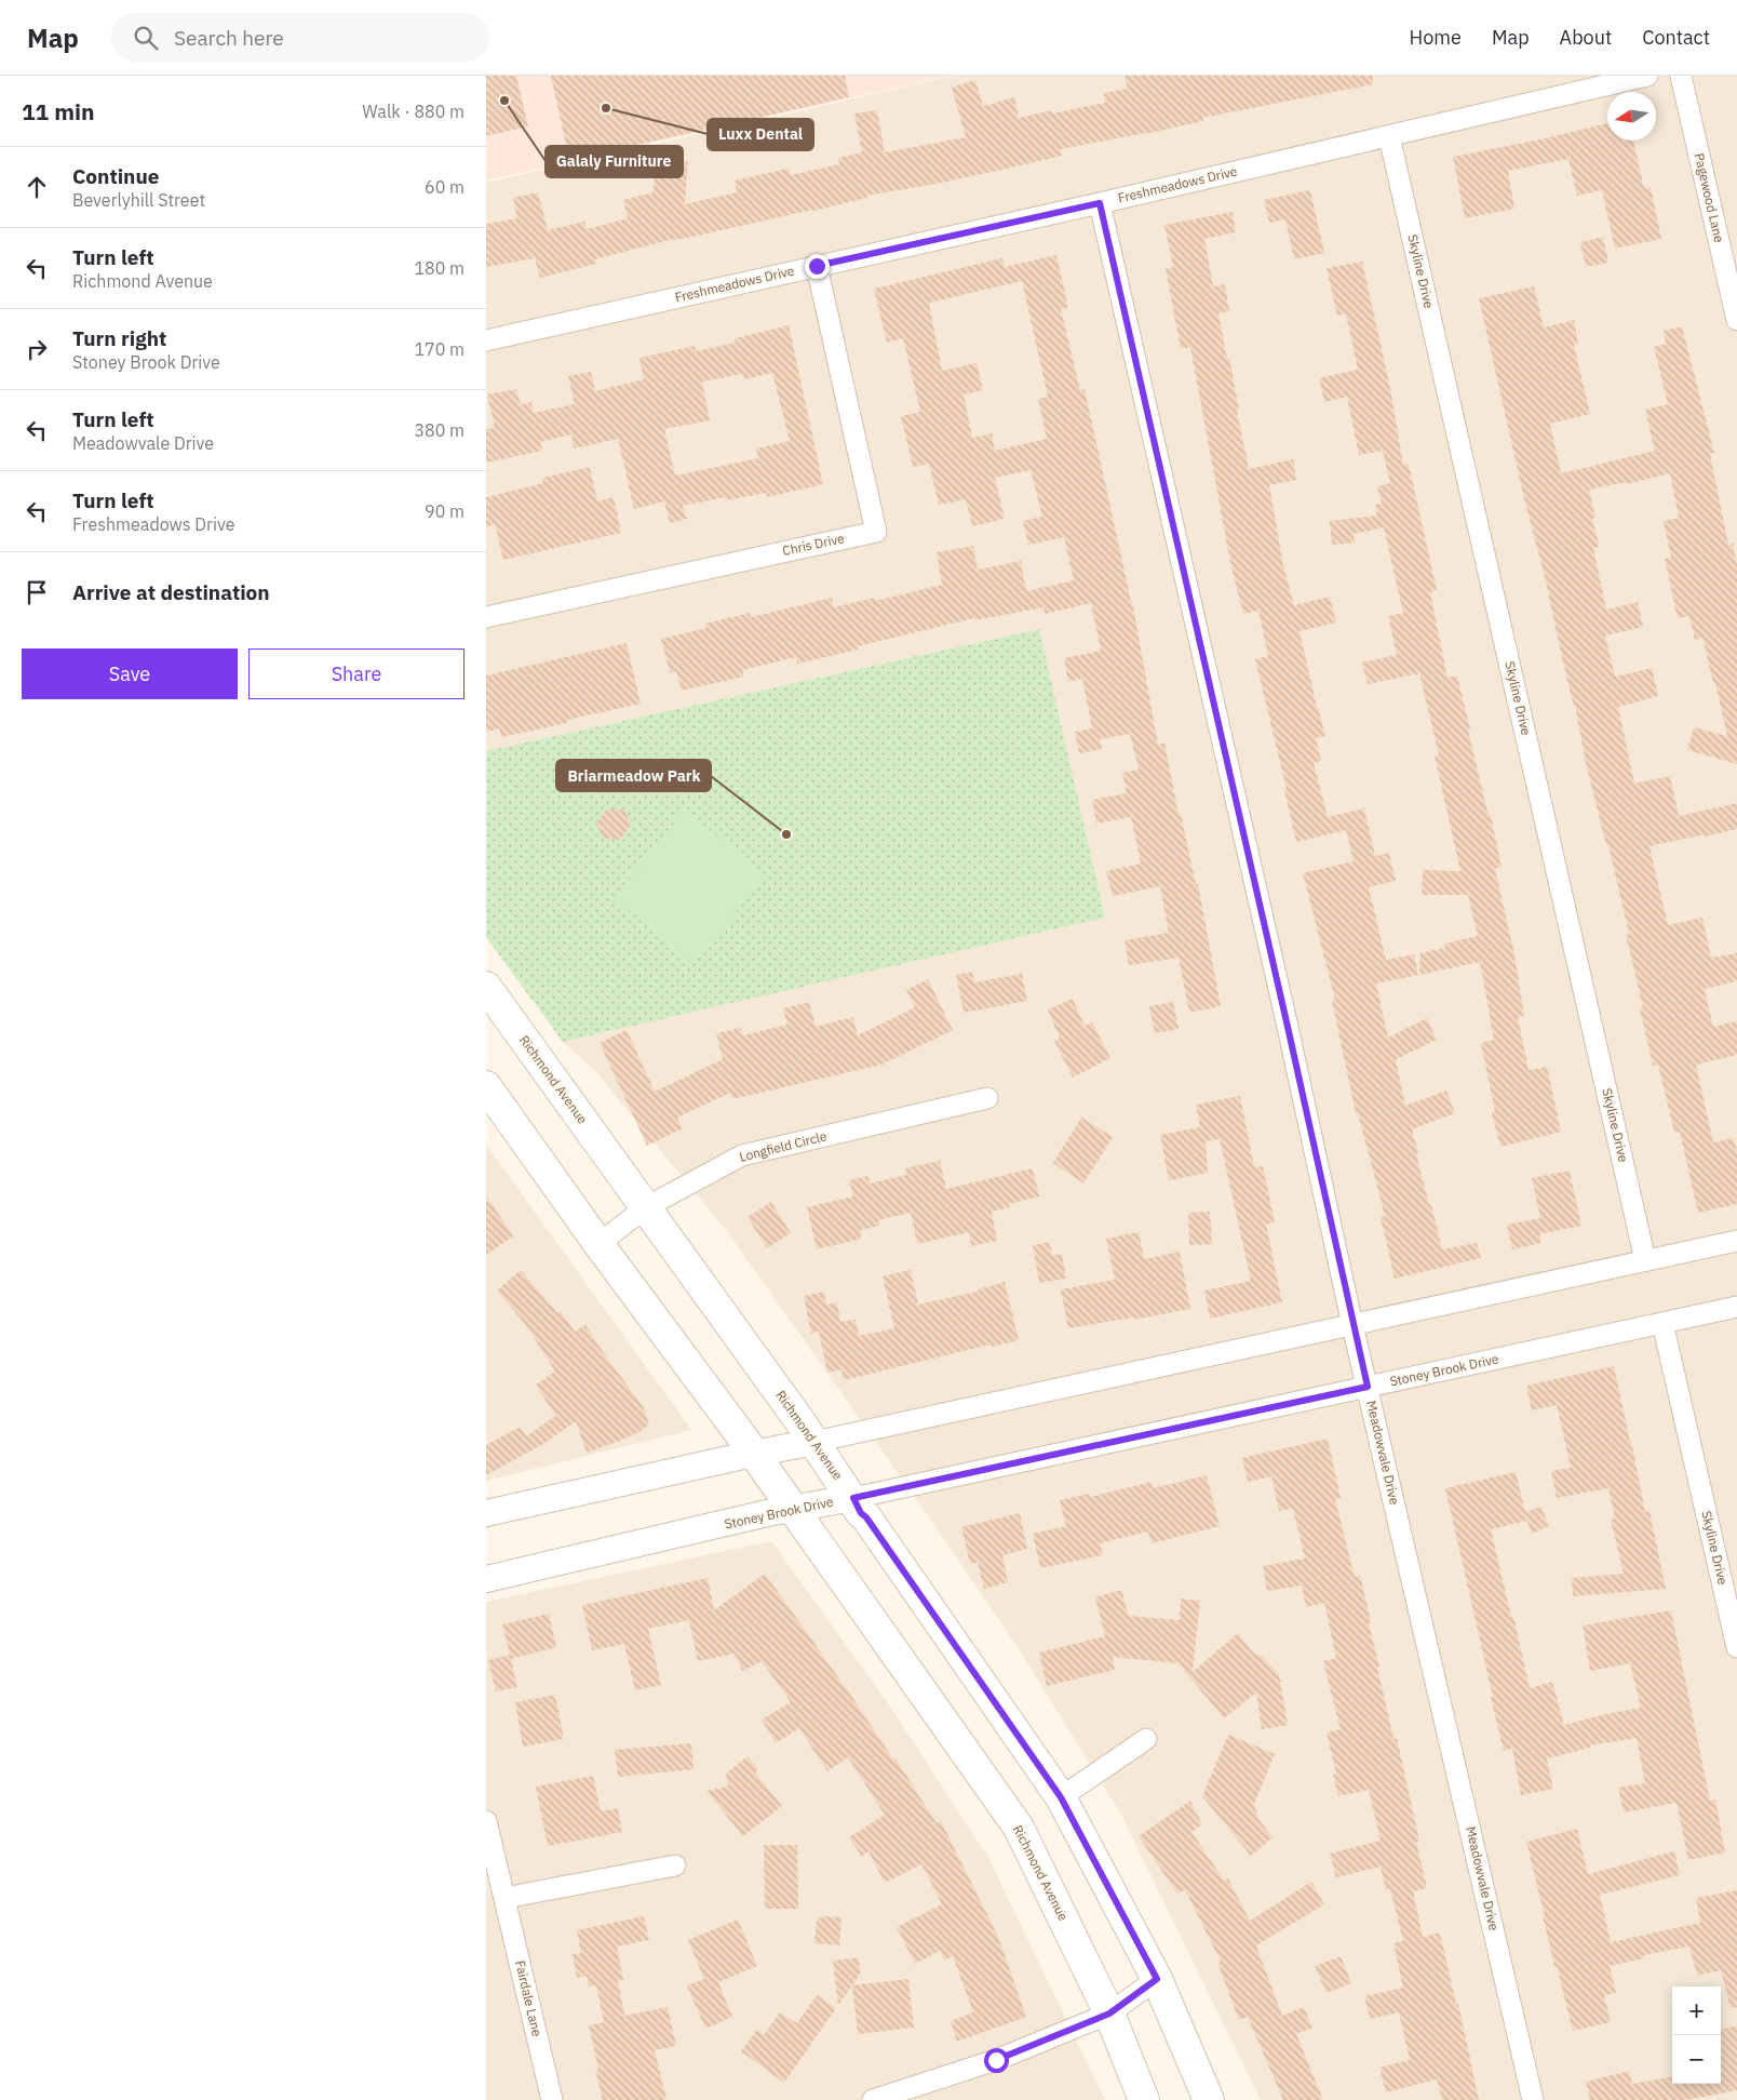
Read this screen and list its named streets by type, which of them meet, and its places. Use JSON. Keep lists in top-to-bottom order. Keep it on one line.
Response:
{"streets":{"main road":["Richmond Avenue"],"street":["Freshmeadows Drive","Pagewood Lane","Skyline Drive","Chris Drive","Longfield Circle","Stoney Brook Drive","Meadowvale Drive","Fairdale Lane"]},"crossings":[["Freshmeadows Drive","Skyline Drive"],["Freshmeadows Drive","Chris Drive"],["Freshmeadows Drive","Meadowvale Drive"],["Skyline Drive","Stoney Brook Drive"],["Richmond Avenue","Longfield Circle"],["Richmond Avenue","Stoney Brook Drive"],["Stoney Brook Drive","Meadowvale Drive"]],"places":["Galaly Furniture","Luxx Dental","Briarmeadow Park"],"north":"left","page":{"header":"Map","search":"Search here","nav":["Home","Map","About","Contact"],"heading":["11 min","Walk · 880 m"],"list":[["Continue","Beverlyhill Street","60 m"],["Turn left","Richmond Avenue","180 m"],["Turn right","Stoney Brook Drive","170 m"],["Turn left","Meadowvale Drive","380 m"],["Turn left","Freshmeadows Drive","90 m"],"Arrive at destination"],"buttons":["Save","Share"],"map_buttons":["+","−"]}}
